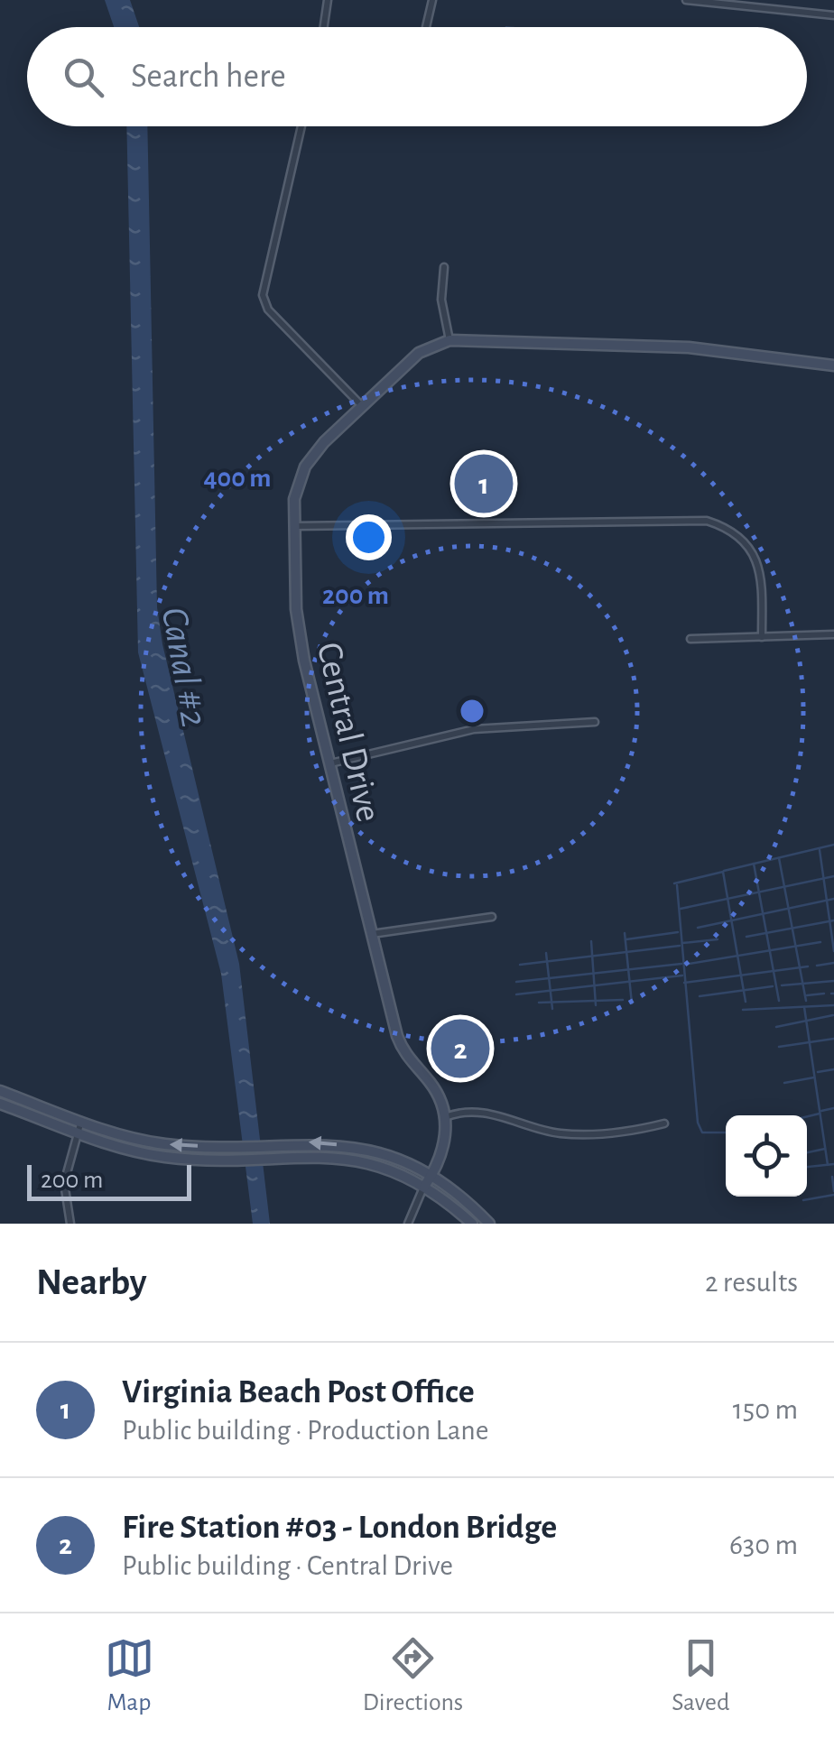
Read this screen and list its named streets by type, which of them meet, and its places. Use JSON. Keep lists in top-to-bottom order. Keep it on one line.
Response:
{"streets":{"street":["Central Drive"]},"water":["Canal #2"],"scale_bar":"200 m","page":{"search":"Search here","pins":["1","2"],"scale":"200 m","heading":["Nearby","2 results"],"list":[{"mark":"1","name":"Virginia Beach Post Office","note":"Public building · Production Lane","value":"150 m"},{"mark":"2","name":"Fire Station #03 - London Bridge","note":"Public building · Central Drive","value":"630 m"}],"nav":["Map","Directions","Saved"]},"rings":["400 m","200 m"]}
